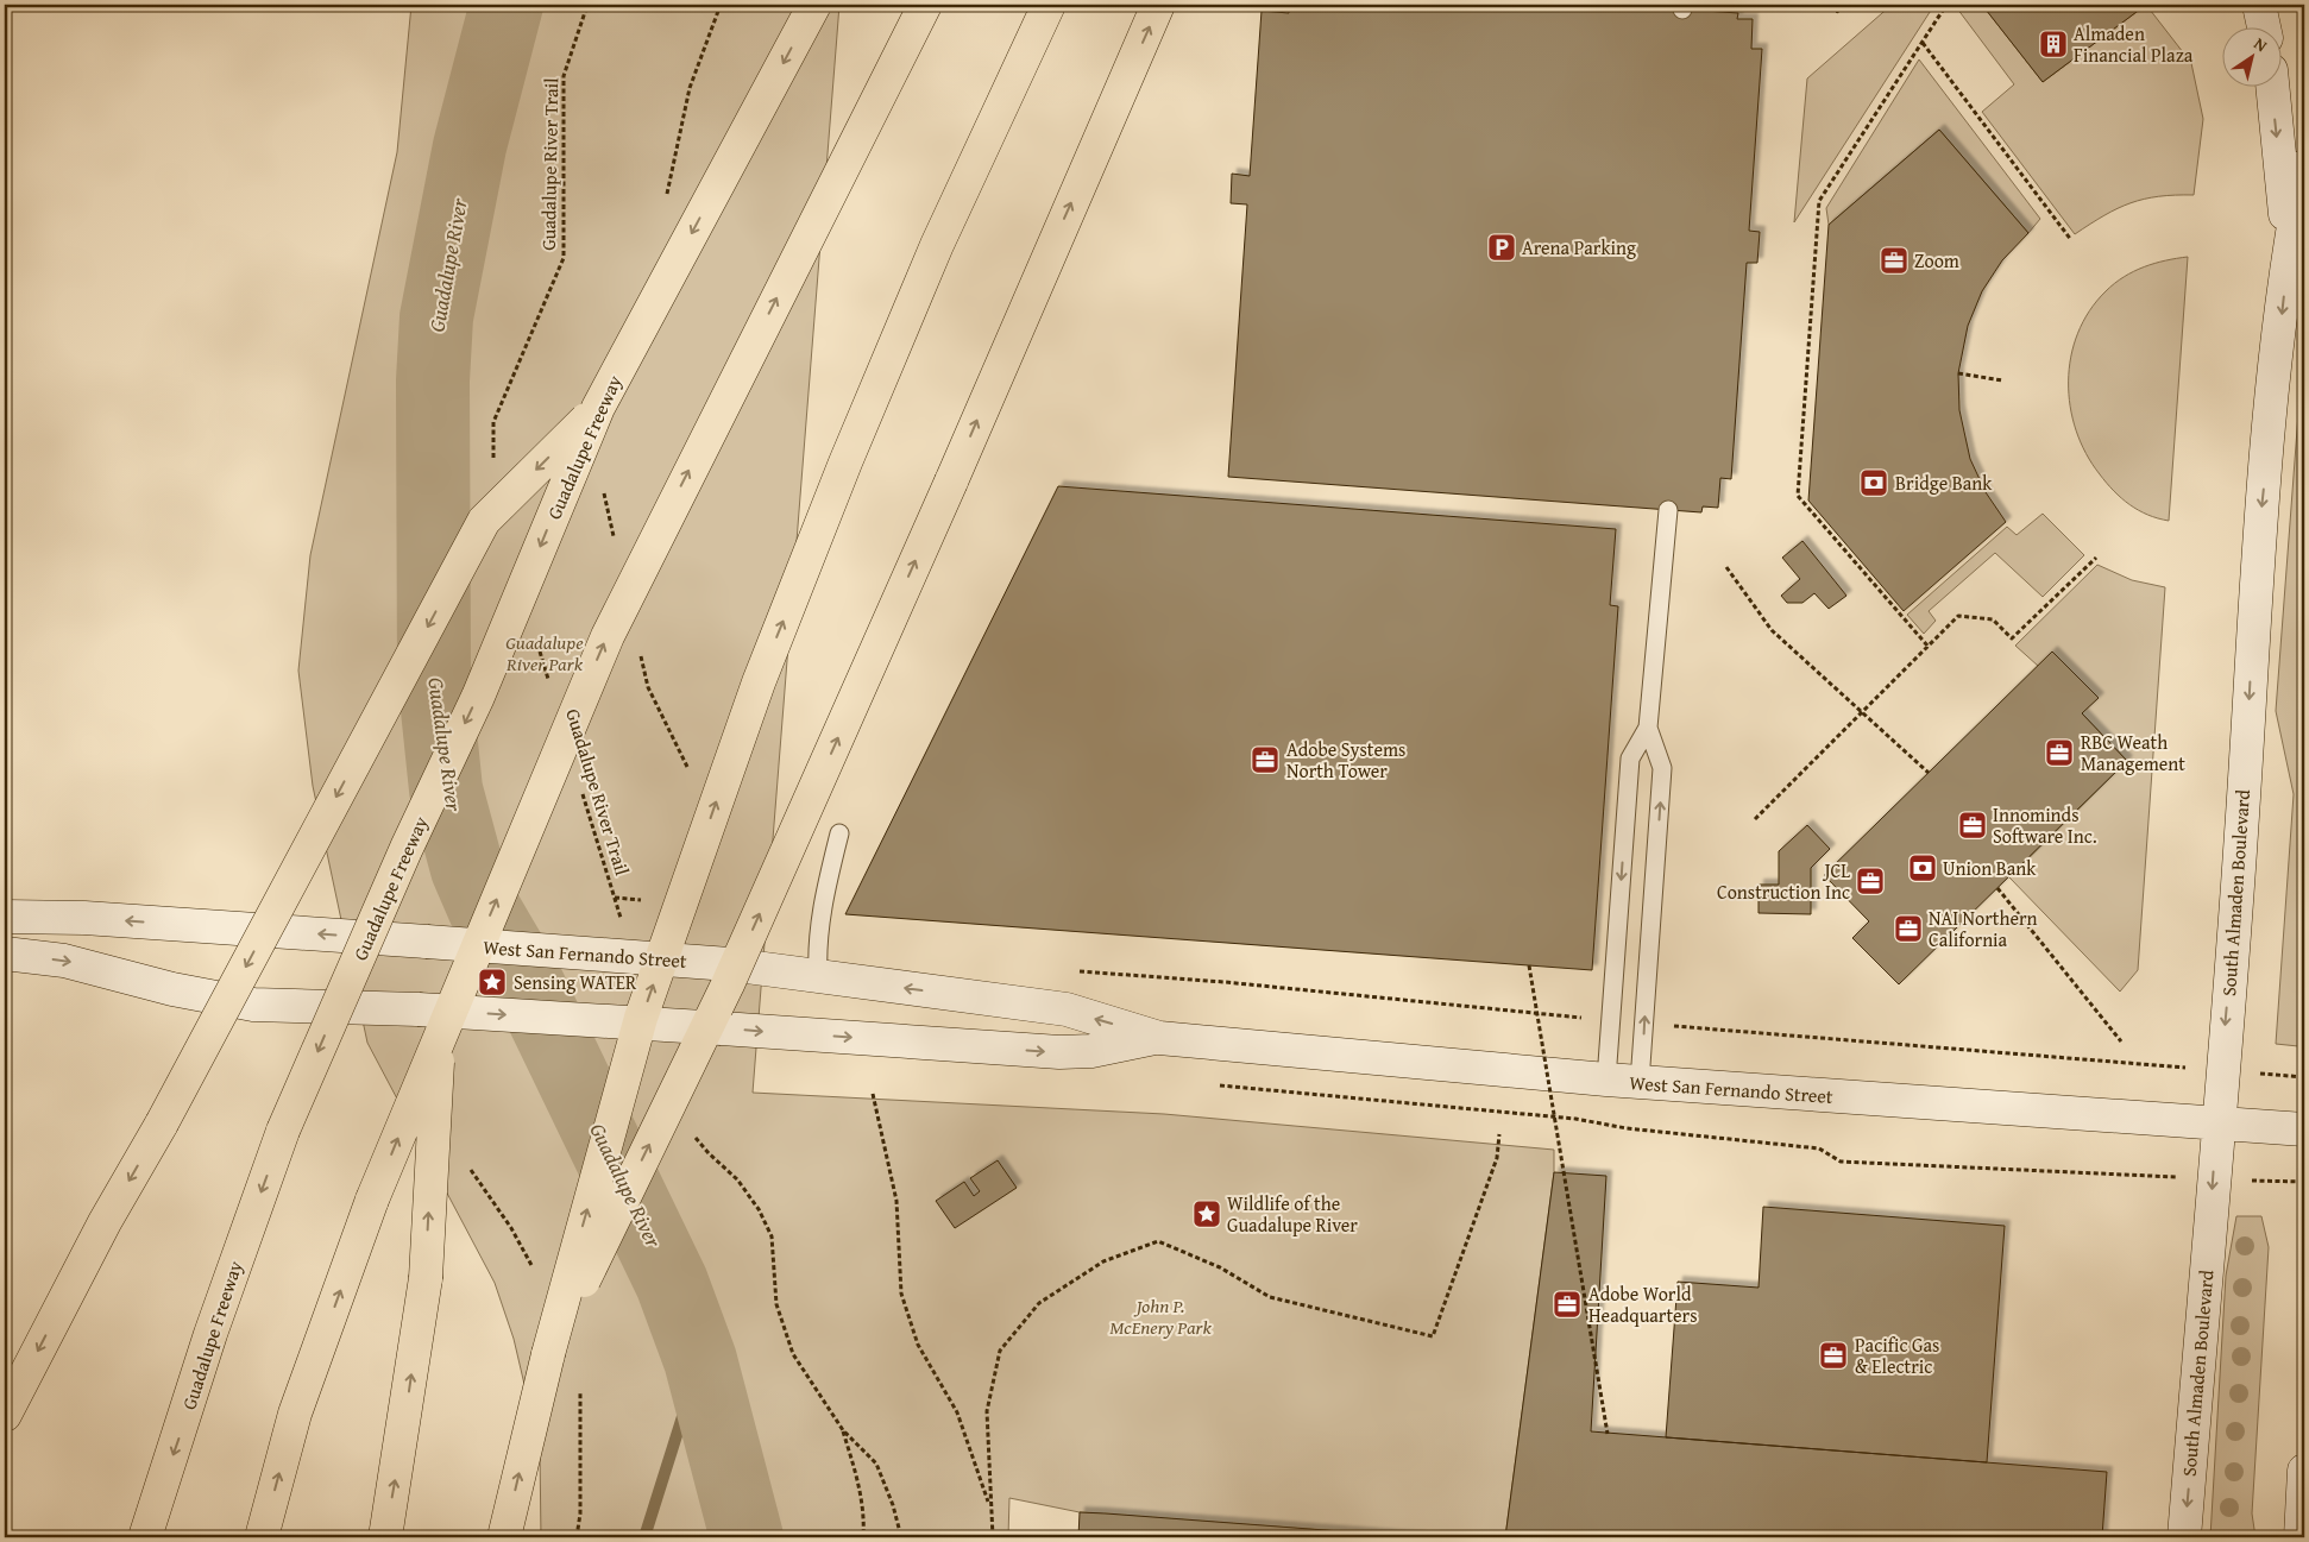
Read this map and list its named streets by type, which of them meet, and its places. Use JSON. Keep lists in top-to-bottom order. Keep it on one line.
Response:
{"streets":{"highway":["Guadalupe Freeway"],"main road":["South Almaden Boulevard","West San Fernando Street"],"path":["Guadalupe River Trail"]},"crossings":[["South Almaden Boulevard","West San Fernando Street"]],"one_way":["South Almaden Boulevard"],"water":["Guadalupe River"],"parks":["Guadalupe River Park","John P. McEnery Park"],"places":{"building":["Almaden Financial Plaza"],"parking":["Arena Parking"],"office":["Zoom","RBC Weath Management","Adobe Systems North Tower","Innominds Software Inc.","JCL Construction Inc","NAI Northern California","Adobe World Headquarters","Pacific Gas & Electric"],"bank":["Bridge Bank","Union Bank"],"place":["Sensing WATER","Wildlife of the Guadalupe River"]},"north":"top right"}
